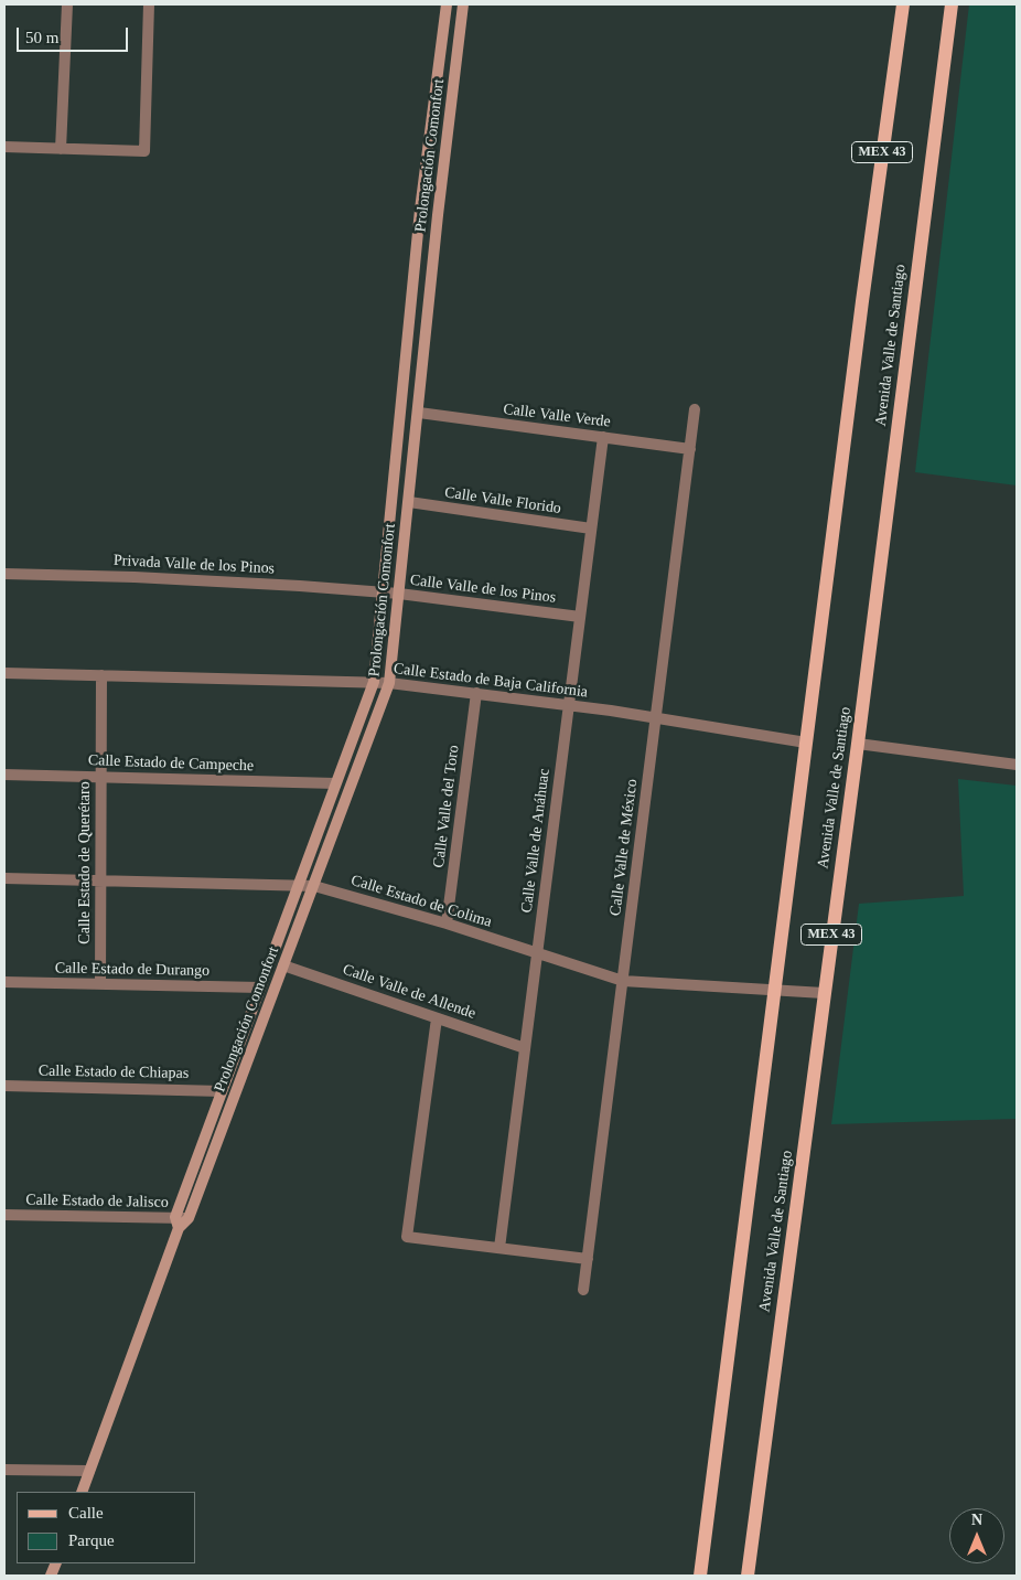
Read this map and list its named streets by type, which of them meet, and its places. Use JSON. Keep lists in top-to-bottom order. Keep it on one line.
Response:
{"streets":{"main road":["MEX 43","Avenida Valle de Santiago"],"street":["Prolongación Comonfort","Calle Valle Verde","Calle Valle Florido","Privada Valle de los Pinos","Calle Valle de los Pinos","Calle Estado de Baja California","Calle Estado de Campeche","Calle Valle del Toro","Calle Valle de Anáhuac","Calle Valle de México","Calle Estado de Querétaro","Calle Estado de Colima","Calle Estado de Durango","Calle Valle de Allende","Calle Estado de Chiapas","Calle Estado de Jalisco"]},"crossings":[["Prolongación Comonfort","Calle Valle Verde"],["Prolongación Comonfort","Calle Valle Florido"],["Prolongación Comonfort","Privada Valle de los Pinos"],["Prolongación Comonfort","Calle Valle de los Pinos"],["Prolongación Comonfort","Calle Estado de Baja California"],["Prolongación Comonfort","Calle Estado de Campeche"],["Prolongación Comonfort","Calle Estado de Colima"],["Prolongación Comonfort","Calle Estado de Durango"],["Prolongación Comonfort","Calle Valle de Allende"],["Prolongación Comonfort","Calle Estado de Chiapas"],["Prolongación Comonfort","Calle Estado de Jalisco"],["Avenida Valle de Santiago","Calle Estado de Baja California"],["Avenida Valle de Santiago","Calle Estado de Colima"],["Calle Valle Verde","Calle Valle de Anáhuac"],["Calle Valle Verde","Calle Valle de México"],["Calle Valle Florido","Calle Valle de Anáhuac"],["Privada Valle de los Pinos","Calle Valle de los Pinos"],["Calle Valle de los Pinos","Calle Valle de Anáhuac"],["Calle Estado de Baja California","Calle Valle del Toro"],["Calle Estado de Baja California","Calle Valle de Anáhuac"],["Calle Estado de Baja California","Calle Valle de México"],["Calle Estado de Baja California","Calle Estado de Querétaro"],["Calle Estado de Campeche","Calle Estado de Querétaro"],["Calle Valle del Toro","Calle Estado de Colima"],["Calle Valle de Anáhuac","Calle Estado de Colima"],["Calle Valle de Anáhuac","Calle Valle de Allende"],["Calle Valle de México","Calle Estado de Colima"],["Calle Estado de Querétaro","Calle Estado de Colima"],["Calle Estado de Querétaro","Calle Estado de Durango"]],"legend":["Calle","Parque"],"scale_bar":"50 m","north":"top"}
